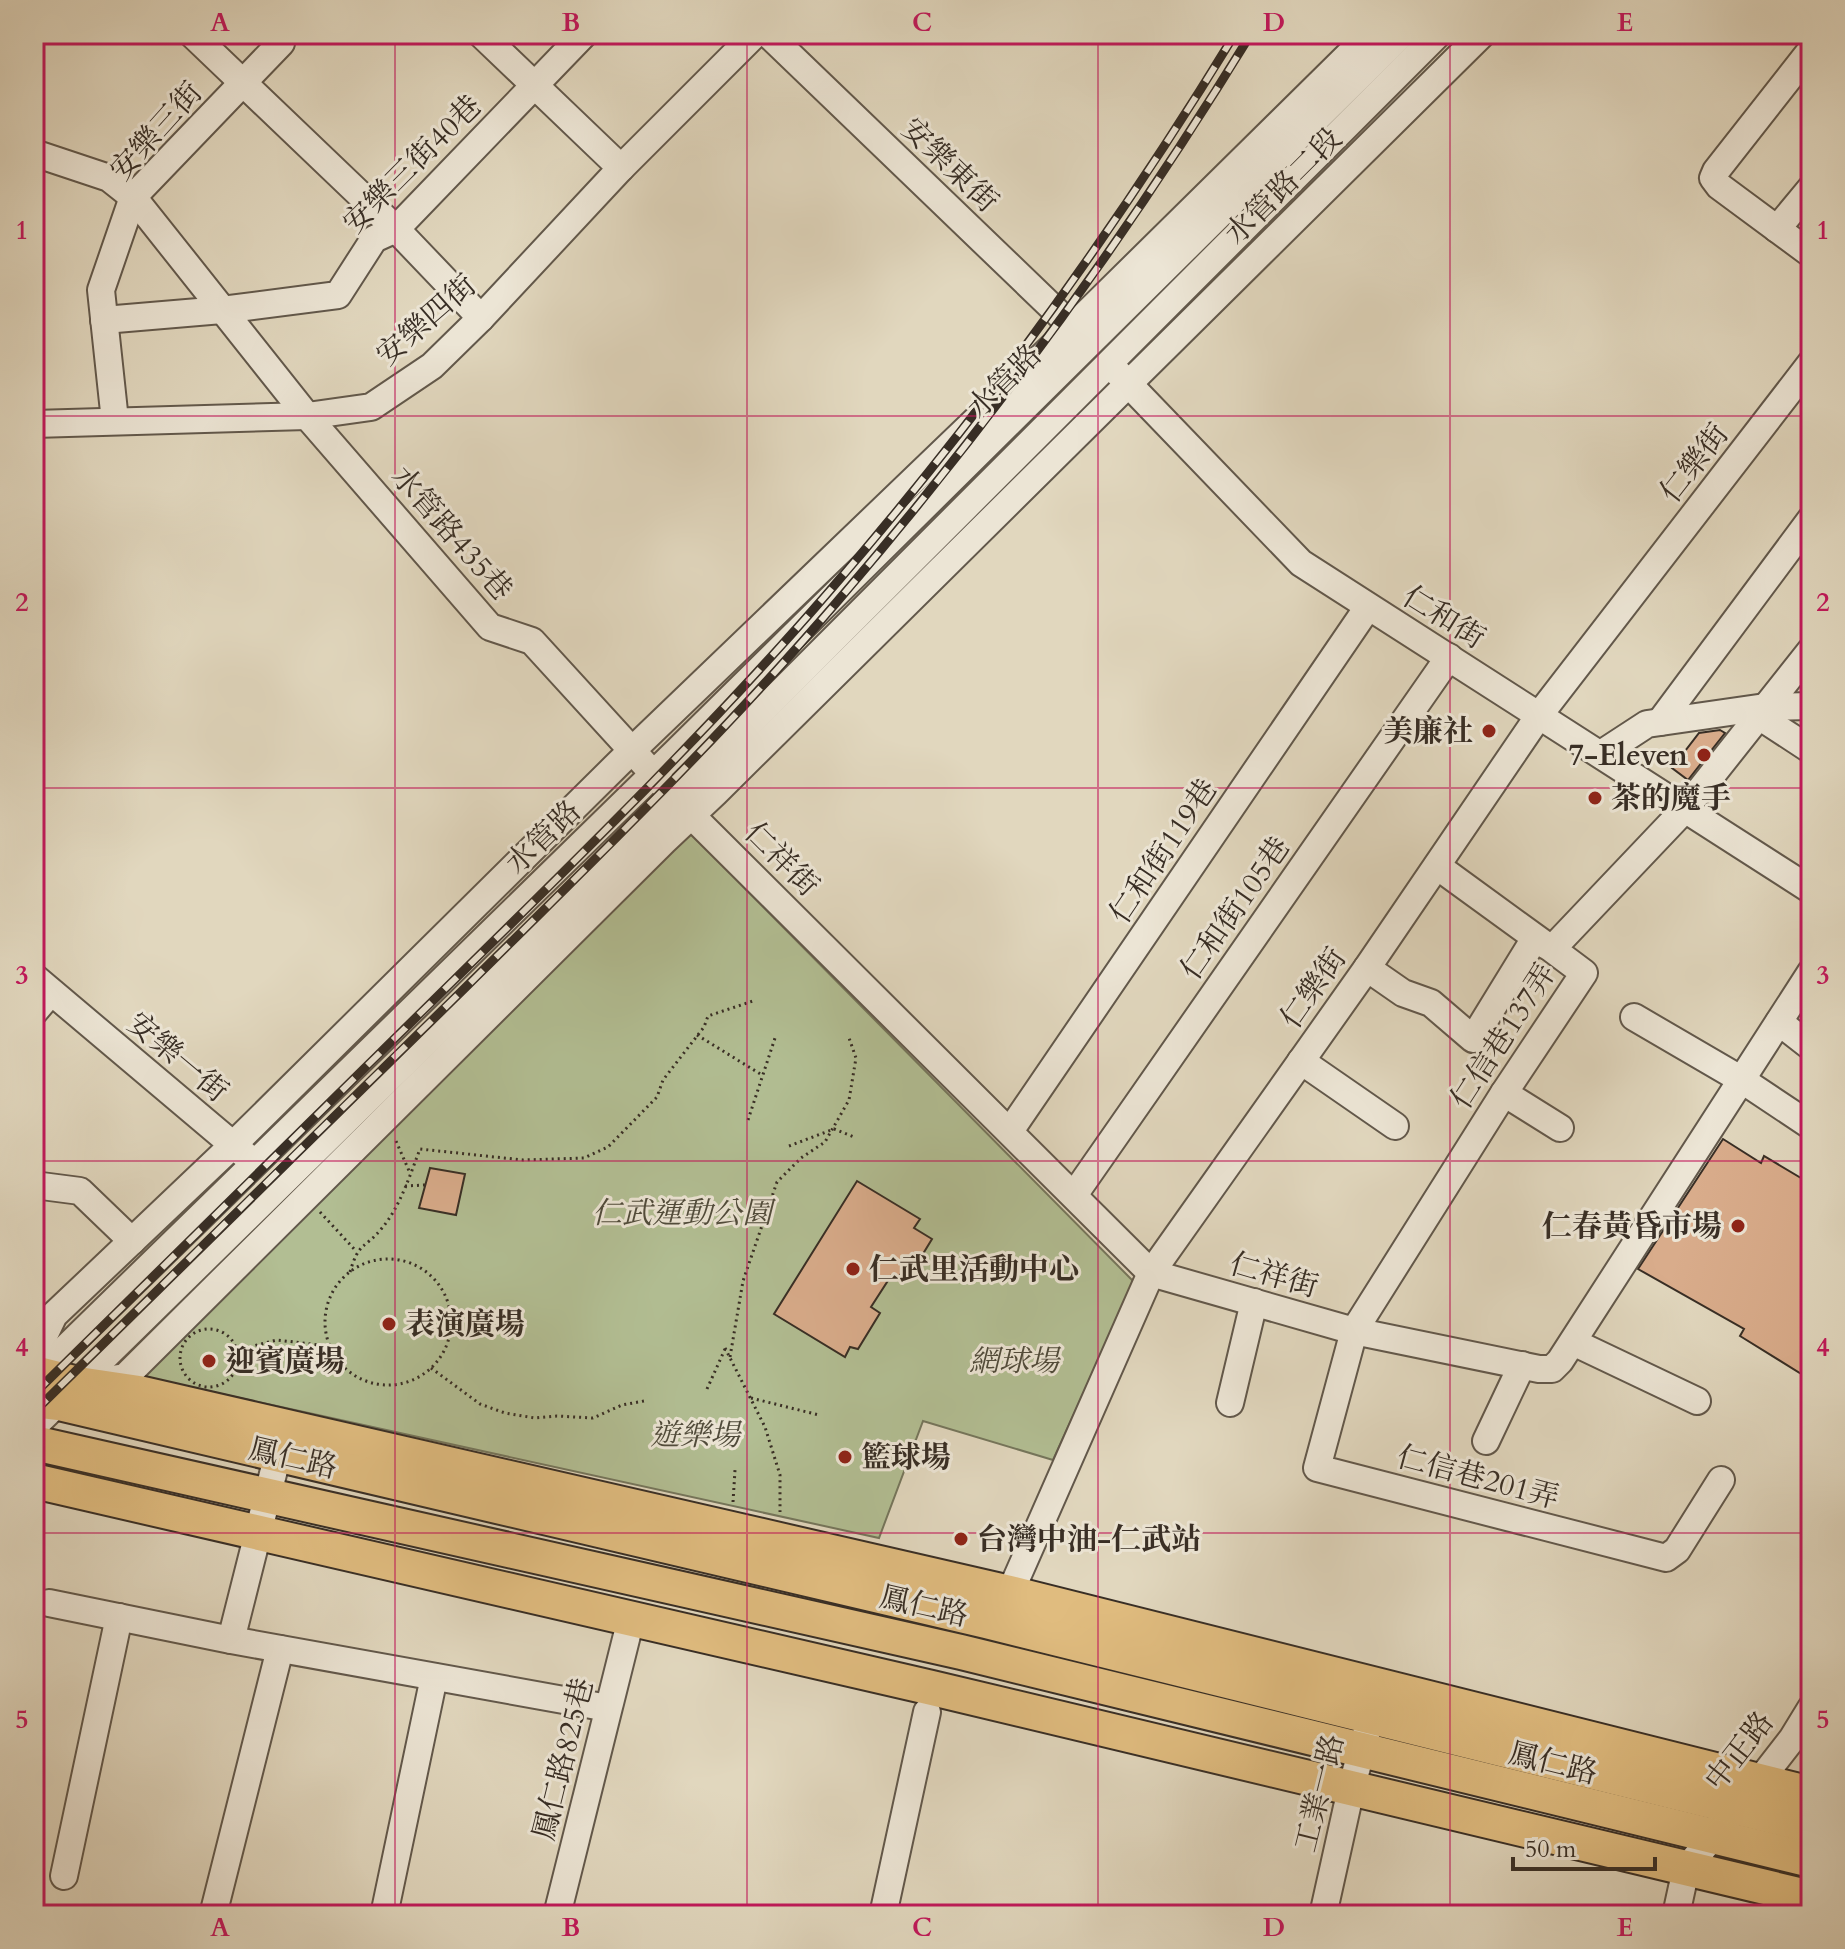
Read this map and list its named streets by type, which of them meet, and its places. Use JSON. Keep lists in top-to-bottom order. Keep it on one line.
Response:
{"streets":{"main road":["鳳仁路"],"street":["安樂三街","安樂三街40巷","安樂東街","水管路二段","安樂四街","水管路","仁樂街","水管路435巷","仁和街","仁和街119巷","仁祥街","仁和街105巷","仁信巷137弄","安樂一街","仁信巷201弄","中正路","鳳仁路825巷","工業一路"]},"crossings":[["安樂三街","安樂三街40巷"],["安樂三街","安樂四街"],["安樂三街","水管路435巷"],["安樂三街40巷","水管路435巷"],["安樂東街","水管路二段"],["安樂東街","水管路"],["安樂東街","仁和街"],["水管路二段","水管路"],["水管路二段","仁和街"],["安樂四街","水管路435巷"],["水管路","水管路435巷"],["水管路","仁和街"],["水管路","仁祥街"],["水管路","安樂一街"],["水管路","鳳仁路"],["仁樂街","仁和街"],["仁樂街","仁祥街"],["仁樂街","鳳仁路"],["水管路435巷","仁祥街"],["仁和街","仁和街119巷"],["仁和街","仁和街105巷"],["仁和街","仁信巷137弄"],["仁和街119巷","仁祥街"],["仁祥街","仁和街105巷"],["仁祥街","仁信巷137弄"],["仁祥街","仁信巷201弄"],["仁信巷137弄","仁信巷201弄"],["鳳仁路","中正路"],["鳳仁路","工業一路"]],"parks":["仁武運動公園","網球場","遊樂場"],"places":["美廉社","7-Eleven","茶的魔手","仁春黃昏市場","仁武里活動中心","表演廣場","迎賓廣場","籃球場","台灣中油-仁武站"],"scale_bar":"50 m","grid":{"columns":["A","B","C","D","E"],"rows":["1","2","3","4","5"]}}
